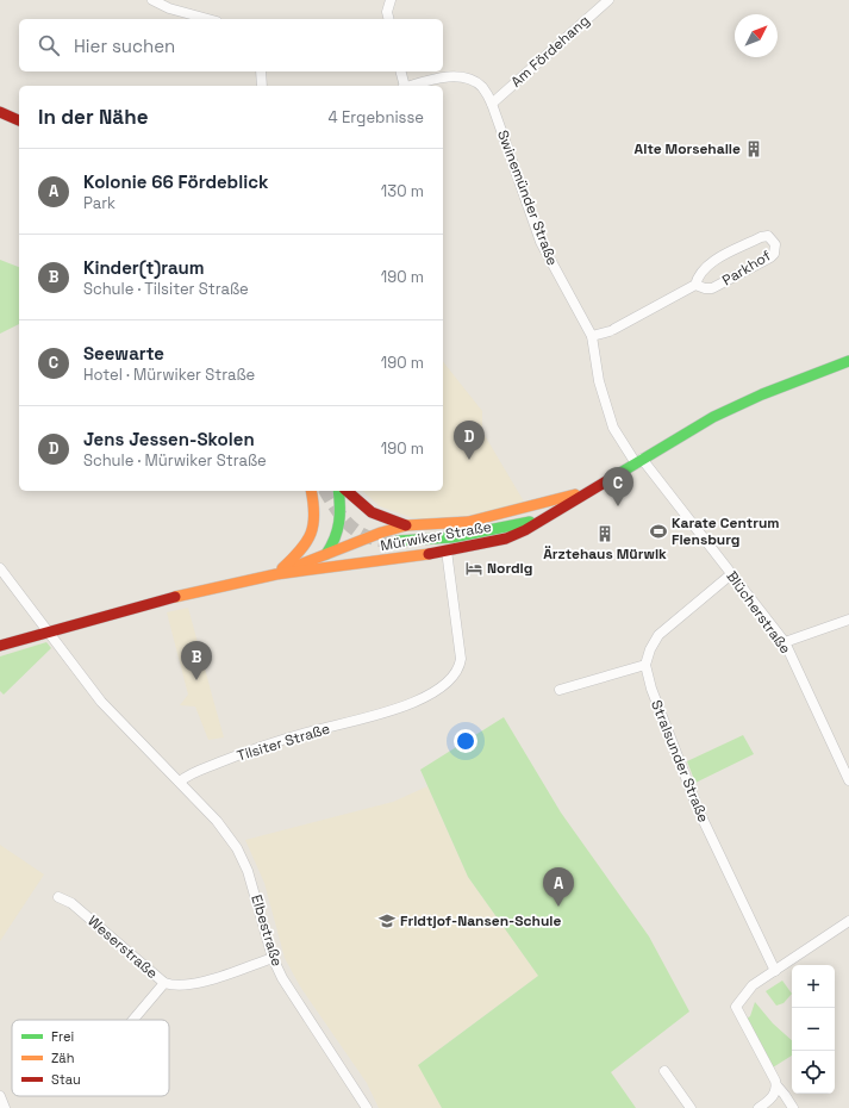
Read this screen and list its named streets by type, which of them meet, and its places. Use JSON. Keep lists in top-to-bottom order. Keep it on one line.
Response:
{"streets":{"main road":["Mürwiker Straße"],"street":["Am Fördehang","Swinemünder Straße","Parkhof","Blücherstraße","Tilsiter Straße","Stralsunder Straße","Elbestraße","Weserstraße"]},"crossings":[["Am Fördehang","Swinemünder Straße"],["Swinemünder Straße","Parkhof"],["Swinemünder Straße","Mürwiker Straße"],["Swinemünder Straße","Blücherstraße"],["Mürwiker Straße","Blücherstraße"],["Mürwiker Straße","Tilsiter Straße"],["Tilsiter Straße","Elbestraße"],["Elbestraße","Weserstraße"]],"places":{"building":["Alte Morsehalle","Ärztehaus Mürwik"],"sports":["Karate Centrum Flensburg"],"hotel":["Nordig"],"school or university":["Fridtjof-Nansen-Schule"]},"legend":["Frei","Zäh","Stau"],"north":"top right","page":{"search":"Hier suchen","heading":["In der Nähe","4 Ergebnisse"],"list":[{"mark":"A","name":"Kolonie 66 Fördeblick","note":"Park","value":"130 m"},{"mark":"B","name":"Kinder(t)raum","note":"Schule · Tilsiter Straße","value":"190 m"},{"mark":"C","name":"Seewarte","note":"Hotel · Mürwiker Straße","value":"190 m"},{"mark":"D","name":"Jens Jessen-Skolen","note":"Schule · Mürwiker Straße","value":"190 m"}],"pins":["D","C","B","A"],"map_buttons":["+","−"]}}
